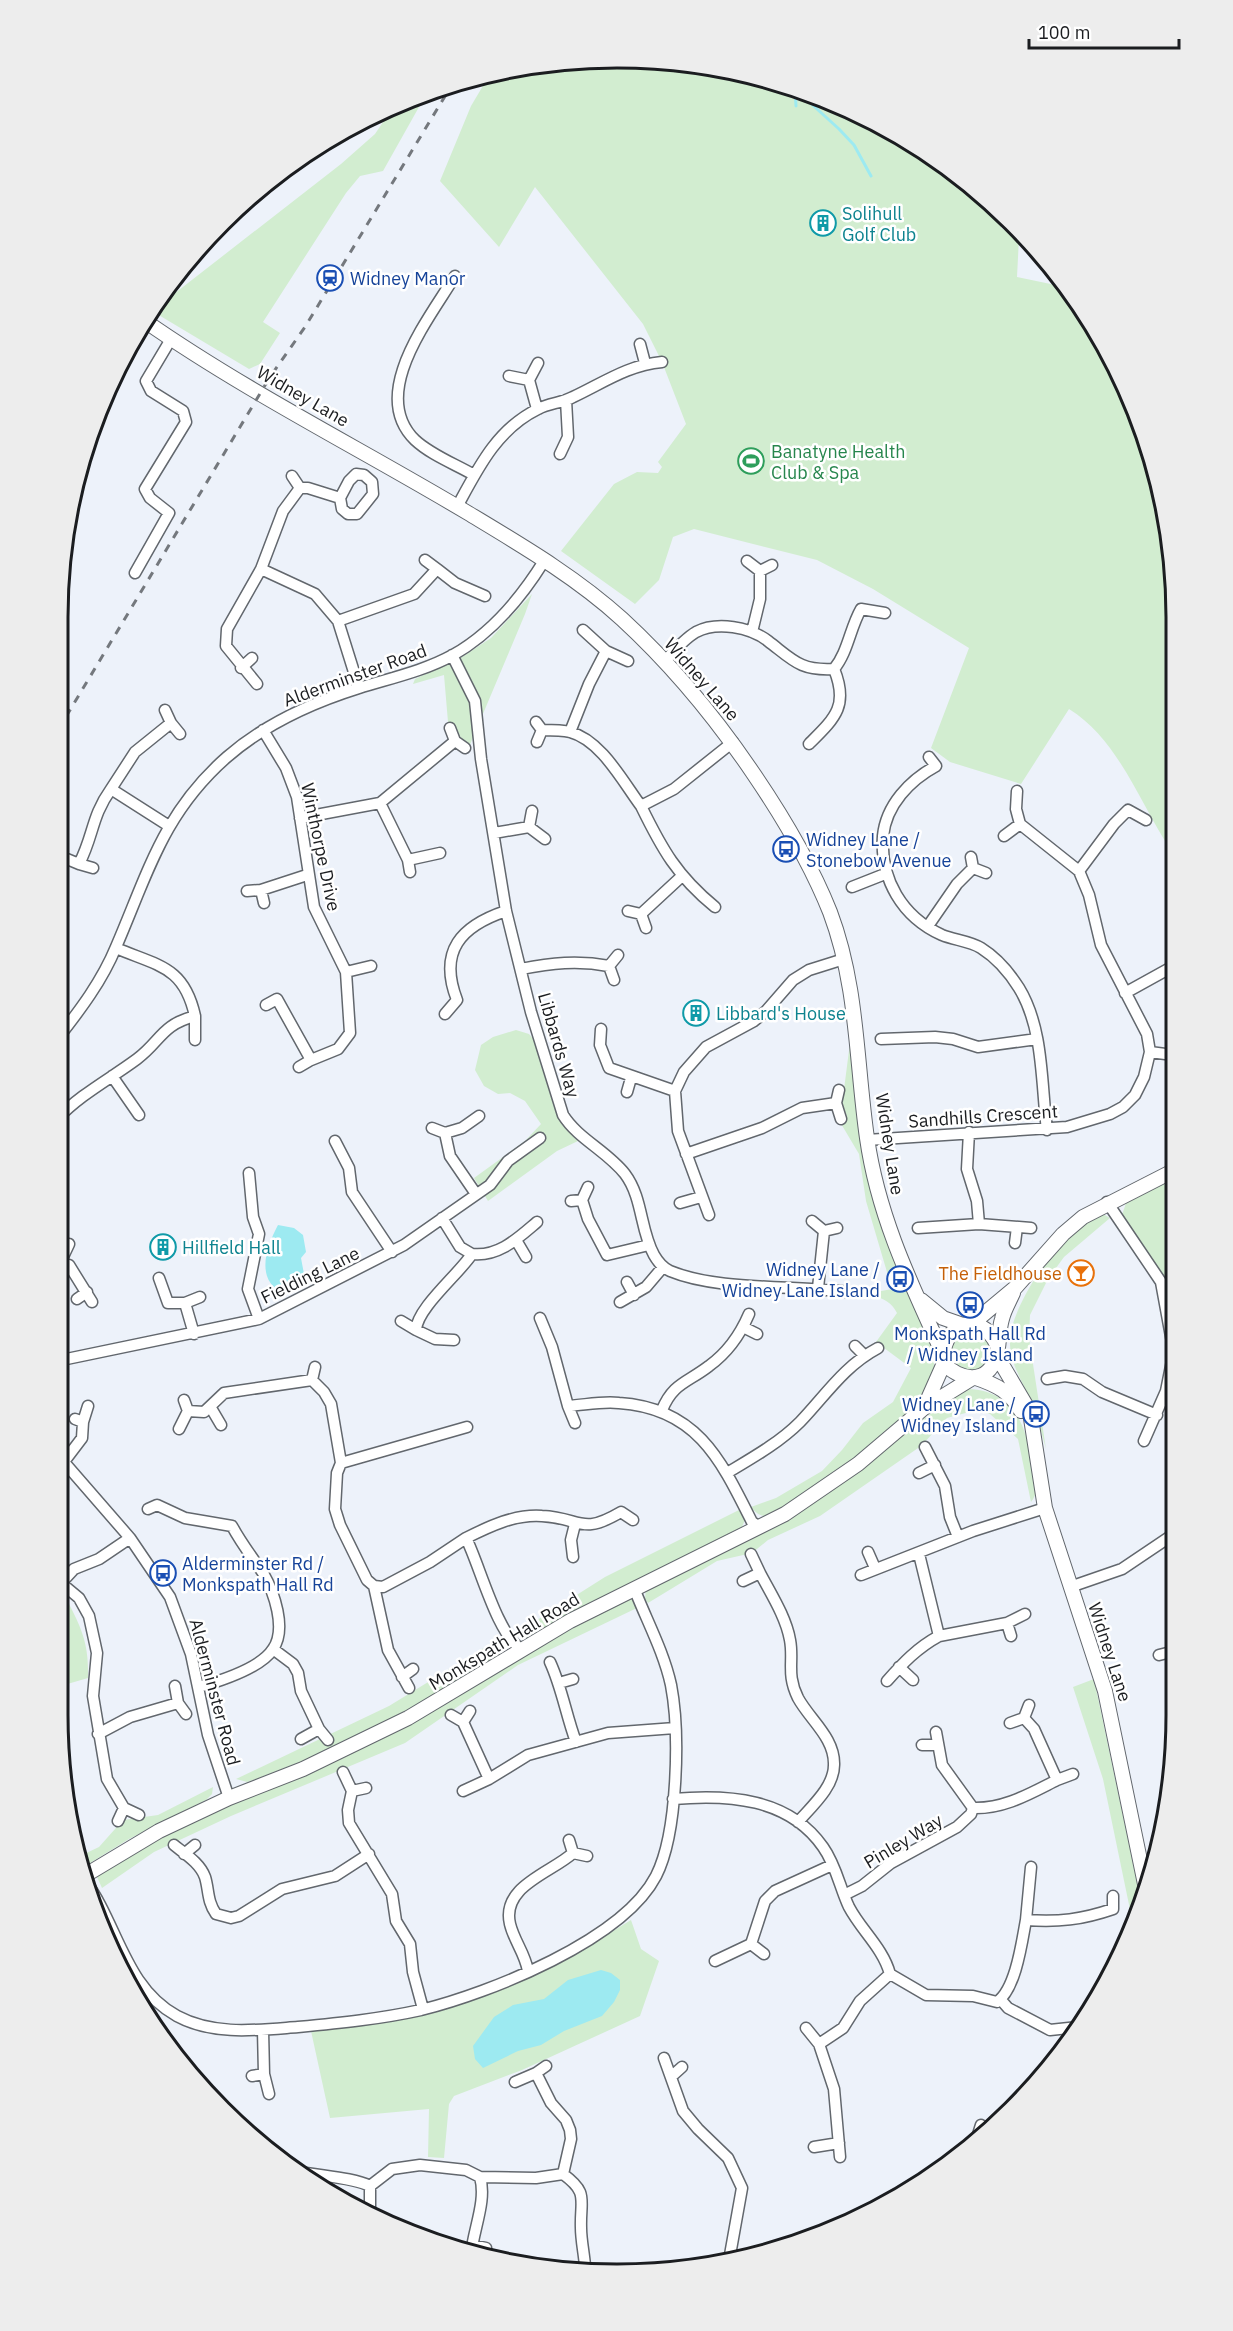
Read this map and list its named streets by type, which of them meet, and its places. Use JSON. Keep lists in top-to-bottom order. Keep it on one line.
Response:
{"streets":{"street":["Widney Lane","Alderminster Road","Winthorpe Drive","Libbards Way","Sandhills Crescent","Fielding Lane","Monkspath Hall Road","Pinley Way"]},"crossings":[["Widney Lane","Alderminster Road"],["Widney Lane","Sandhills Crescent"],["Widney Lane","Monkspath Hall Road"],["Alderminster Road","Winthorpe Drive"],["Alderminster Road","Libbards Way"],["Alderminster Road","Monkspath Hall Road"]],"places":{"building":["Solihull Golf Club","Libbard's House","Hillfield Hall"],"station":["Widney Manor"],"sports":["Banatyne Health Club & Spa"],"bus stop":["Widney Lane / Stonebow Avenue","Widney Lane / Widney Lane Island","Monkspath Hall Rd / Widney Island","Widney Lane / Widney Island","Alderminster Rd / Monkspath Hall Rd"],"bar":["The Fieldhouse"]},"scale_bar":"100 m"}
